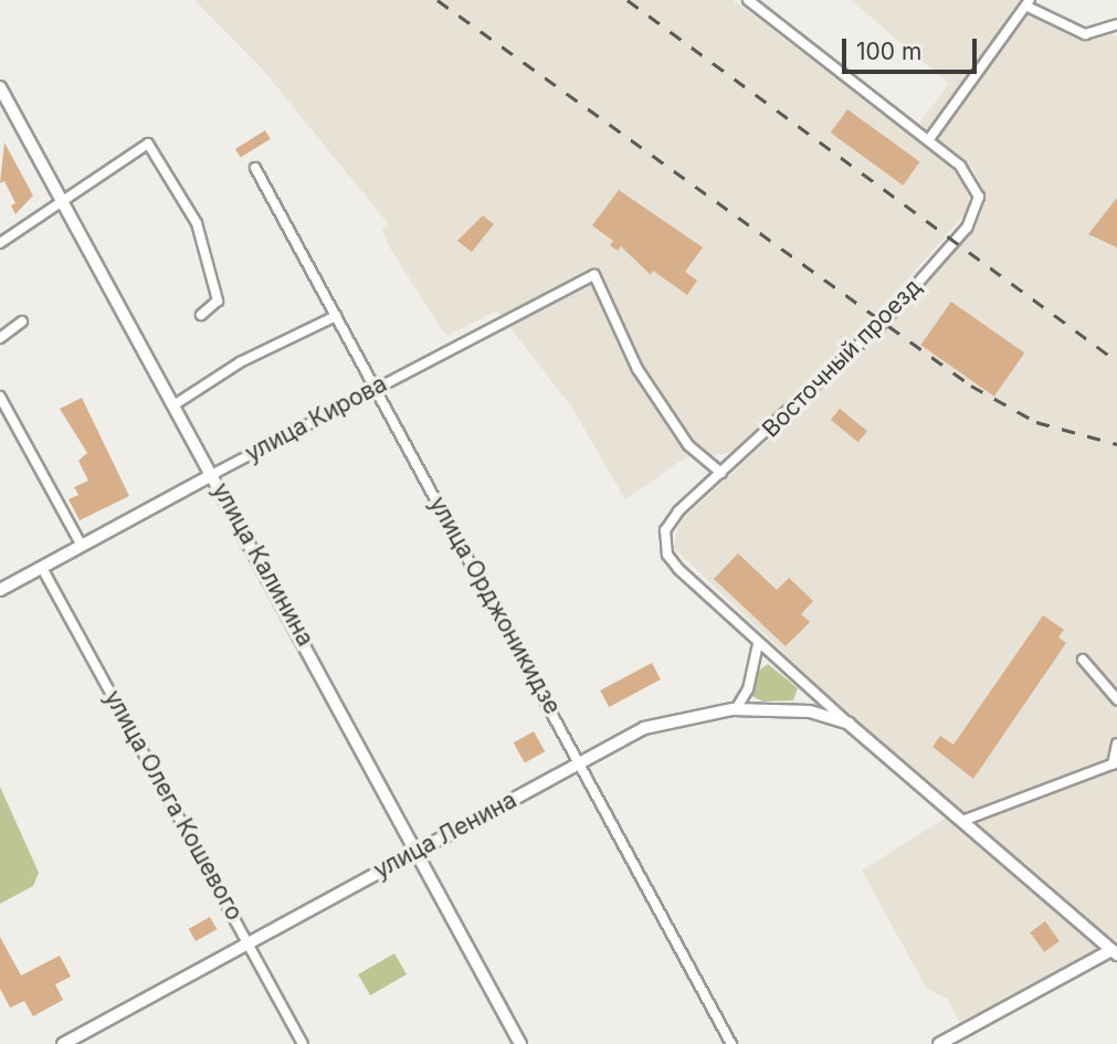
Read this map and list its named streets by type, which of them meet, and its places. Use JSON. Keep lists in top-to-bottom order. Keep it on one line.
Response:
{"streets":{"main road":["улица Ленина"],"street":["Восточный проезд","улица Кирова","улица Калинина","улица Орджоникидзе","улица Олега Кошевого"]},"crossings":[["Восточный проезд","улица Кирова"],["Восточный проезд","улица Ленина"],["улица Кирова","улица Калинина"],["улица Кирова","улица Орджоникидзе"],["улица Кирова","улица Олега Кошевого"],["улица Калинина","улица Ленина"],["улица Орджоникидзе","улица Ленина"],["улица Олега Кошевого","улица Ленина"]],"scale_bar":"100 m"}
